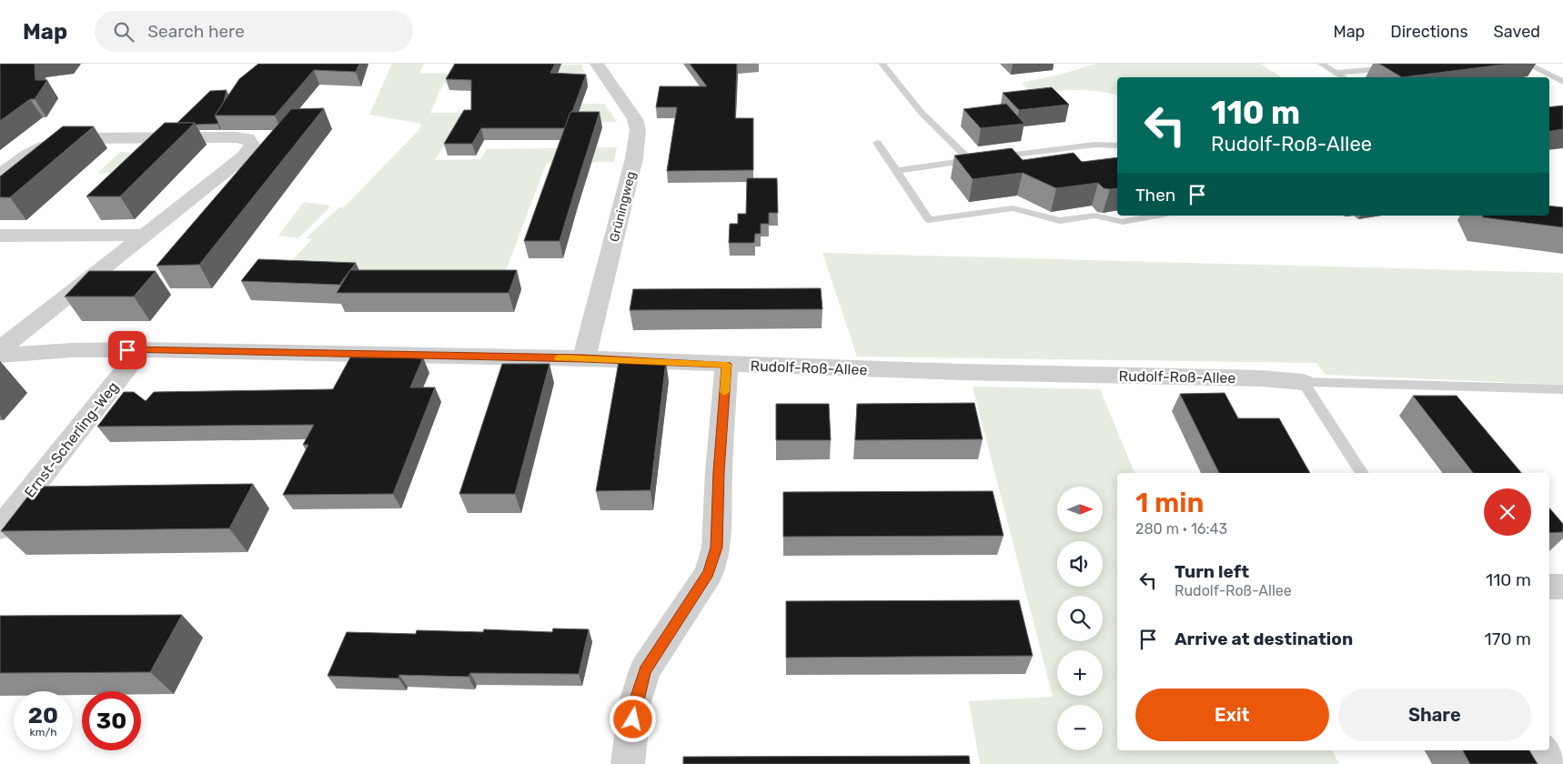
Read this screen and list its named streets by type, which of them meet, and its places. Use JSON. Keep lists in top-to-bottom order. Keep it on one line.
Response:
{"streets":{"street":["Grüningweg","Rudolf-Roß-Allee","Ernst-Scherling-Weg"]},"crossings":[["Grüningweg","Rudolf-Roß-Allee"],["Rudolf-Roß-Allee","Ernst-Scherling-Weg"]],"north":"right","page":{"header":"Map","search":"Search here","nav":["Map","Directions","Saved"],"turn":["110 m","Rudolf-Roß-Allee"],"then":"Then","heading":["1 min","280 m · 16:43"],"map_buttons":["+","−"],"list":[{"name":"Turn left","note":"Rudolf-Roß-Allee","value":"110 m"},{"name":"Arrive at destination","value":"170 m"}],"buttons":["Exit","Share"],"speed":"20 km/h","limit":"30"}}
